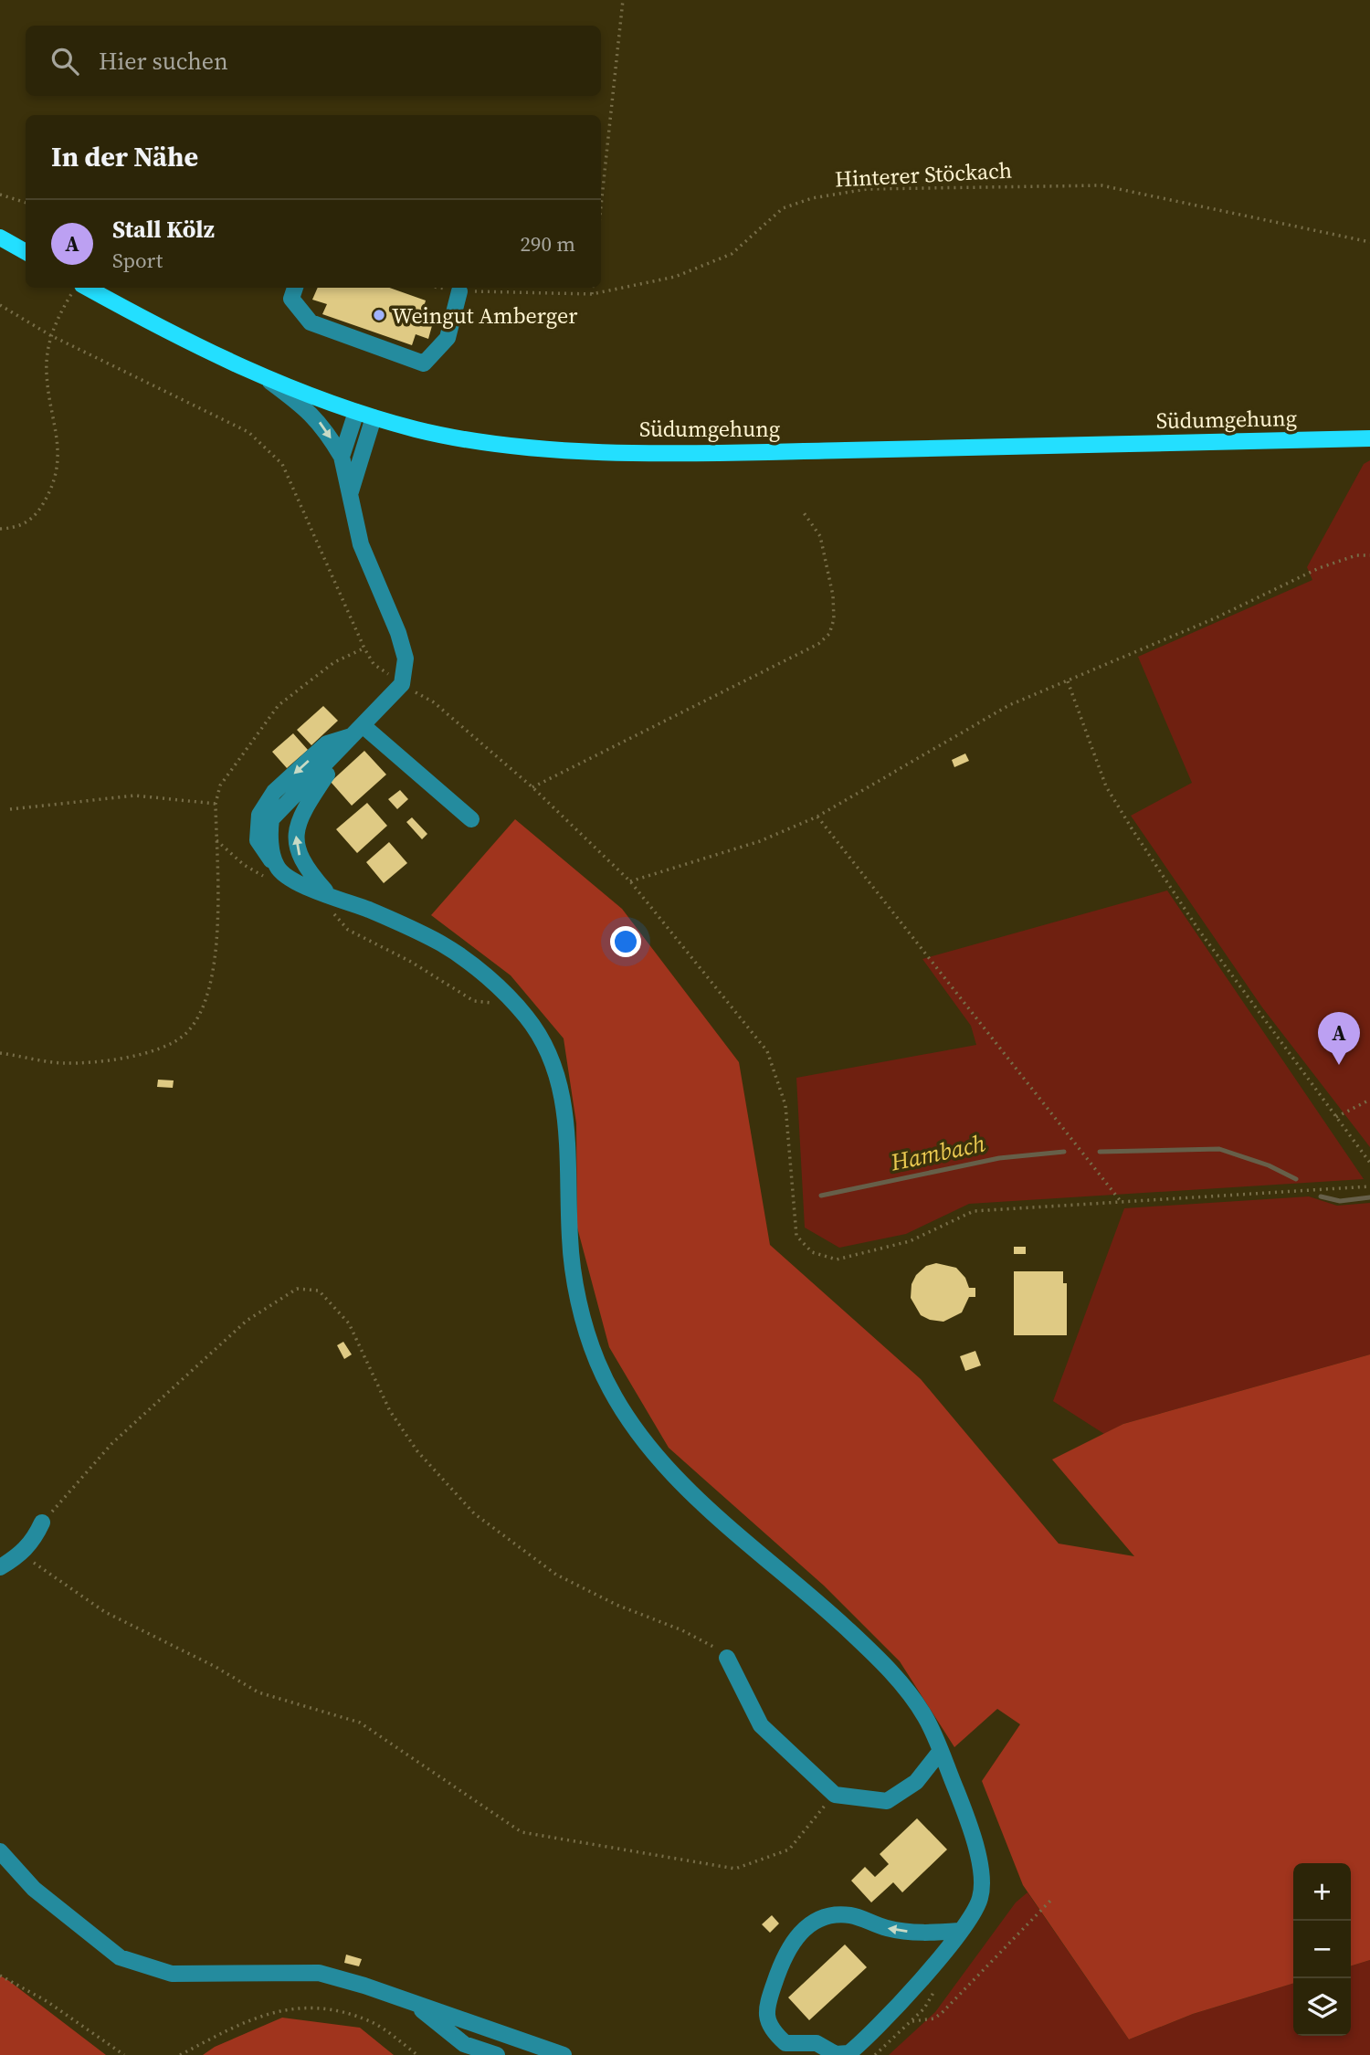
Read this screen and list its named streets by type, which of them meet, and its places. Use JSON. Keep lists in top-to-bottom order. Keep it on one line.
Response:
{"streets":{"main road":["Südumgehung"],"path":["Hinterer Stöckach"]},"water":["Hambach"],"places":["Weingut Amberger"],"page":{"search":"Hier suchen","heading":"In der Nähe","list":[{"mark":"A","name":"Stall Kölz","note":"Sport","value":"290 m"}],"pins":"A","map_buttons":["+","−"]}}
